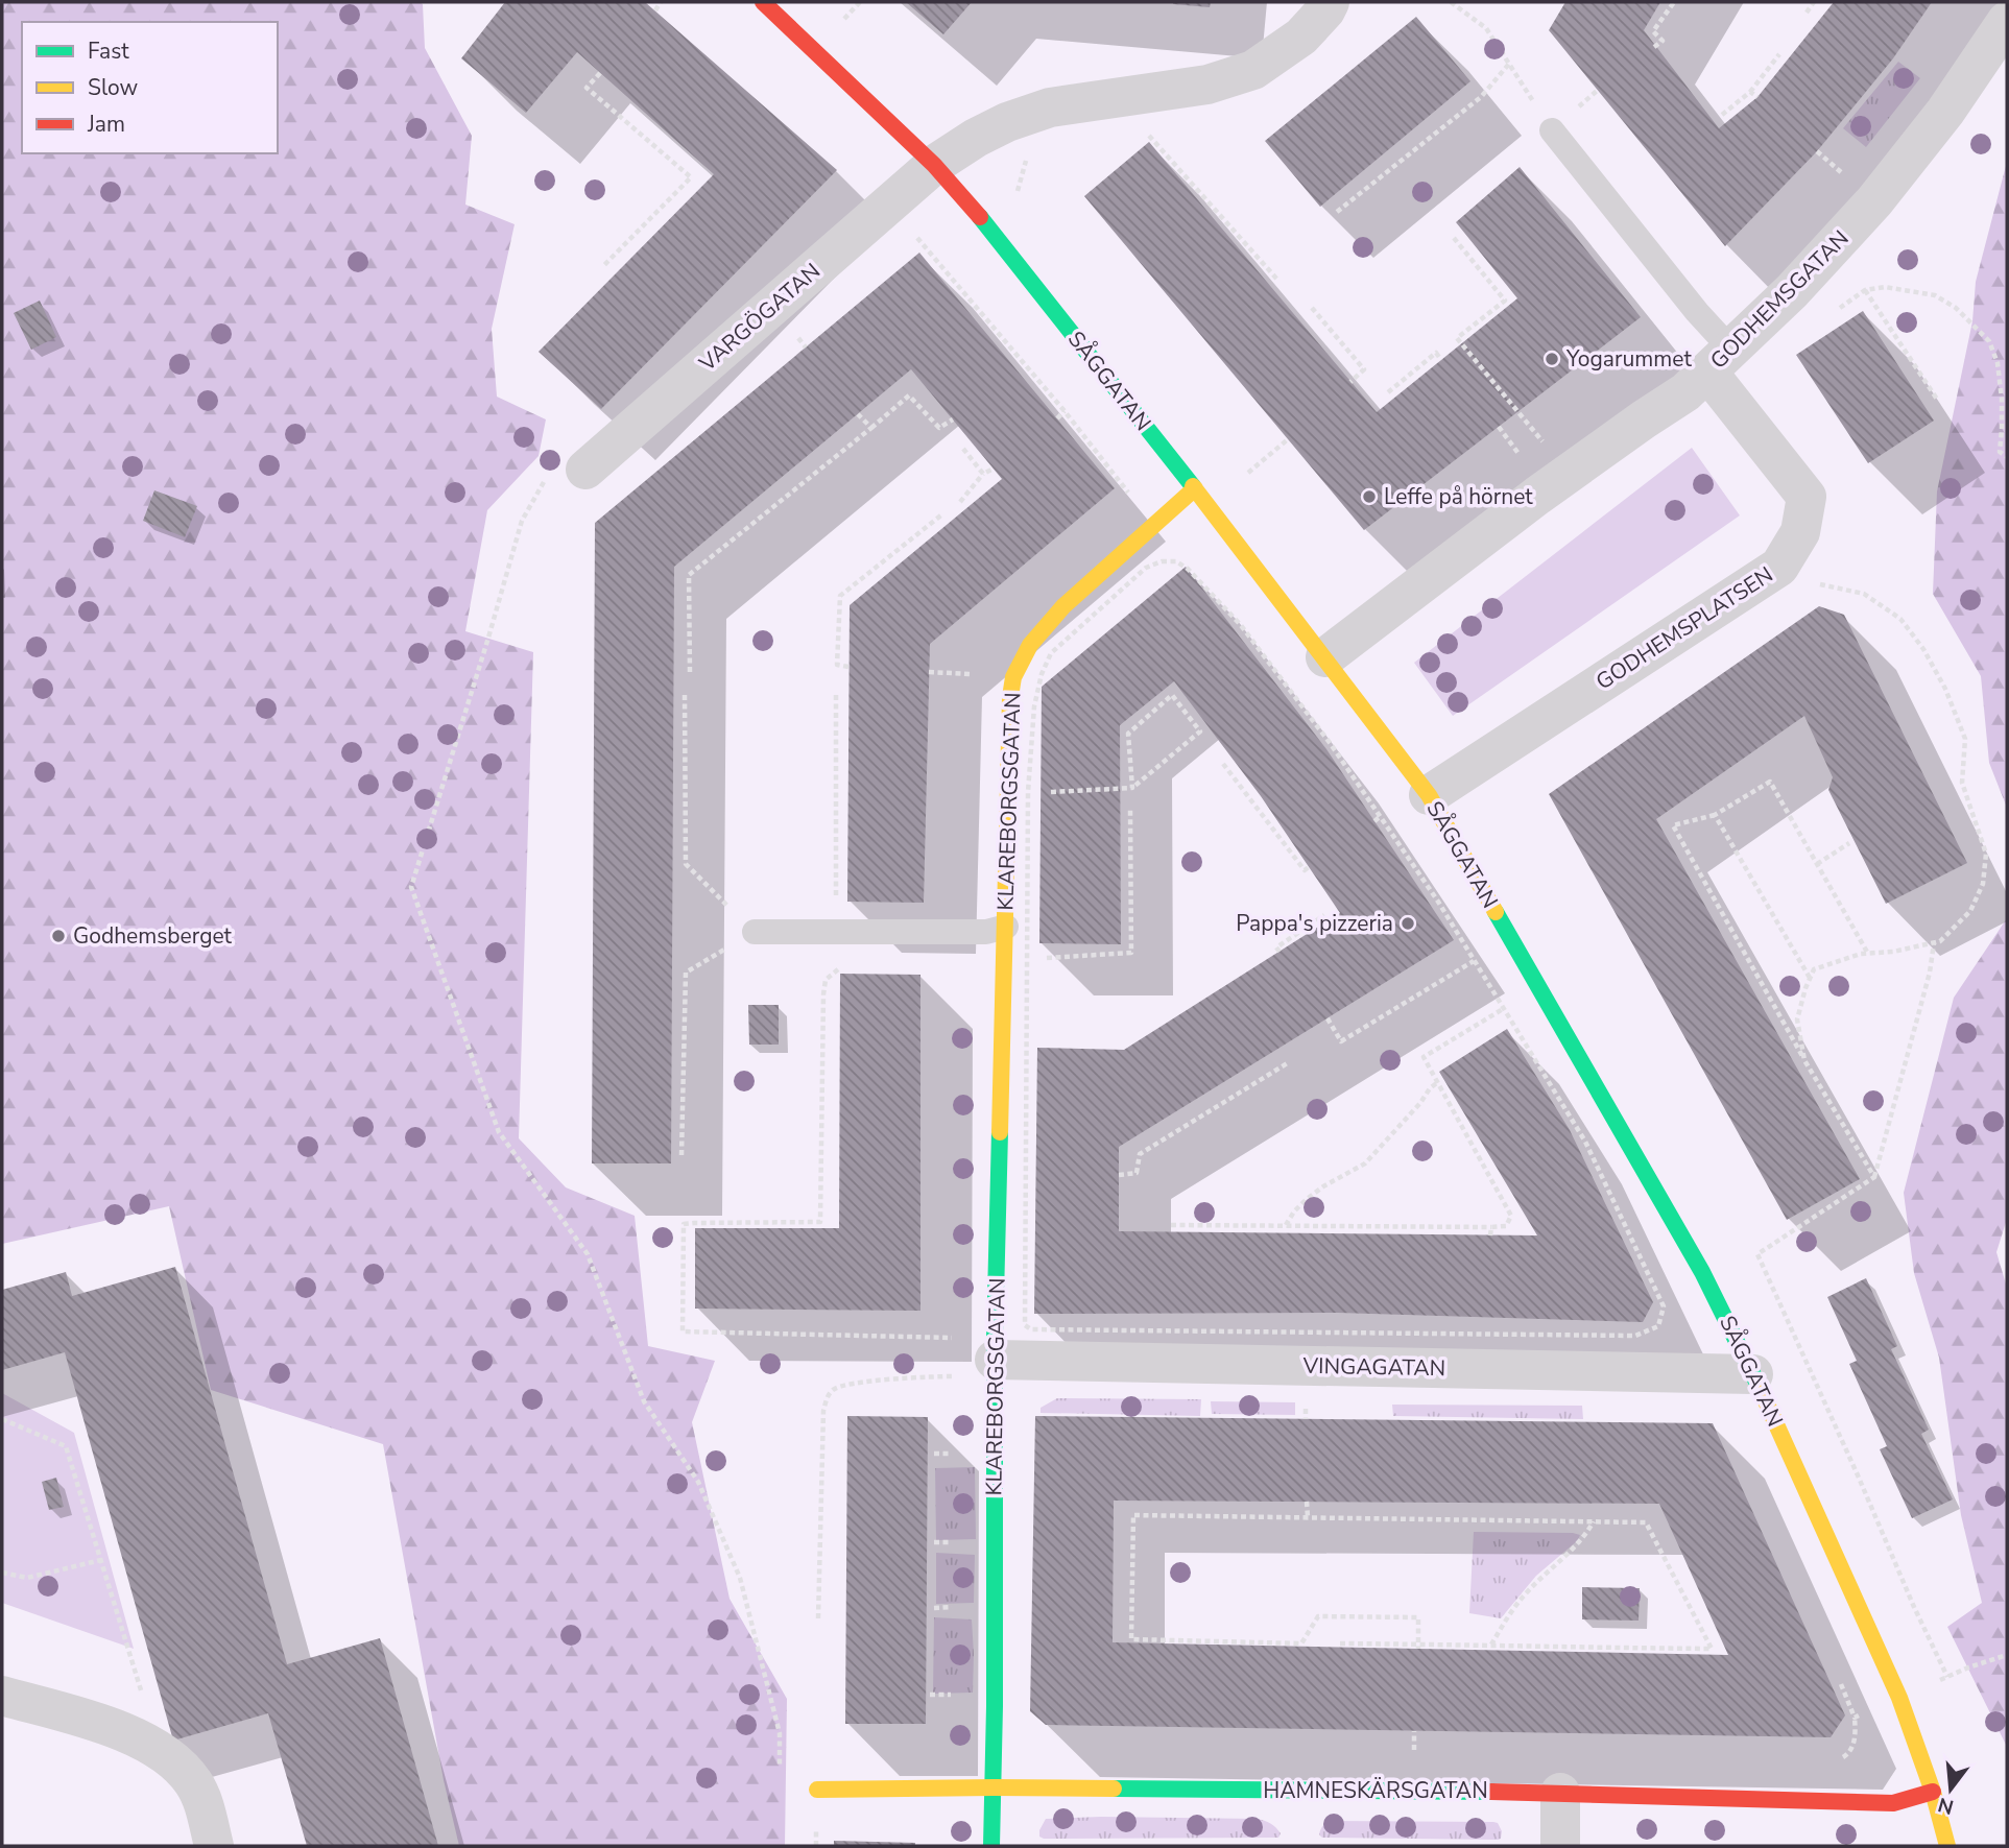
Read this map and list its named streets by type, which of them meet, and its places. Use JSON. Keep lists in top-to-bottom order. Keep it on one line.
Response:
{"streets":{"street":["GODHEMSGATAN","VARGÖGATAN","SÅGGATAN","GODHEMSPLATSEN","KLAREBORGSGATAN","VINGAGATAN","HAMNESKÄRSGATAN"]},"crossings":[["GODHEMSGATAN","SÅGGATAN"],["GODHEMSGATAN","GODHEMSPLATSEN"],["VARGÖGATAN","SÅGGATAN"],["SÅGGATAN","GODHEMSPLATSEN"],["SÅGGATAN","KLAREBORGSGATAN"],["SÅGGATAN","VINGAGATAN"],["SÅGGATAN","HAMNESKÄRSGATAN"],["KLAREBORGSGATAN","VINGAGATAN"],["KLAREBORGSGATAN","HAMNESKÄRSGATAN"]],"places":["Yogarummet","Leffe på hörnet","Pappa's pizzeria","Godhemsberget"],"legend":["Fast","Slow","Jam"],"north":"bottom"}
